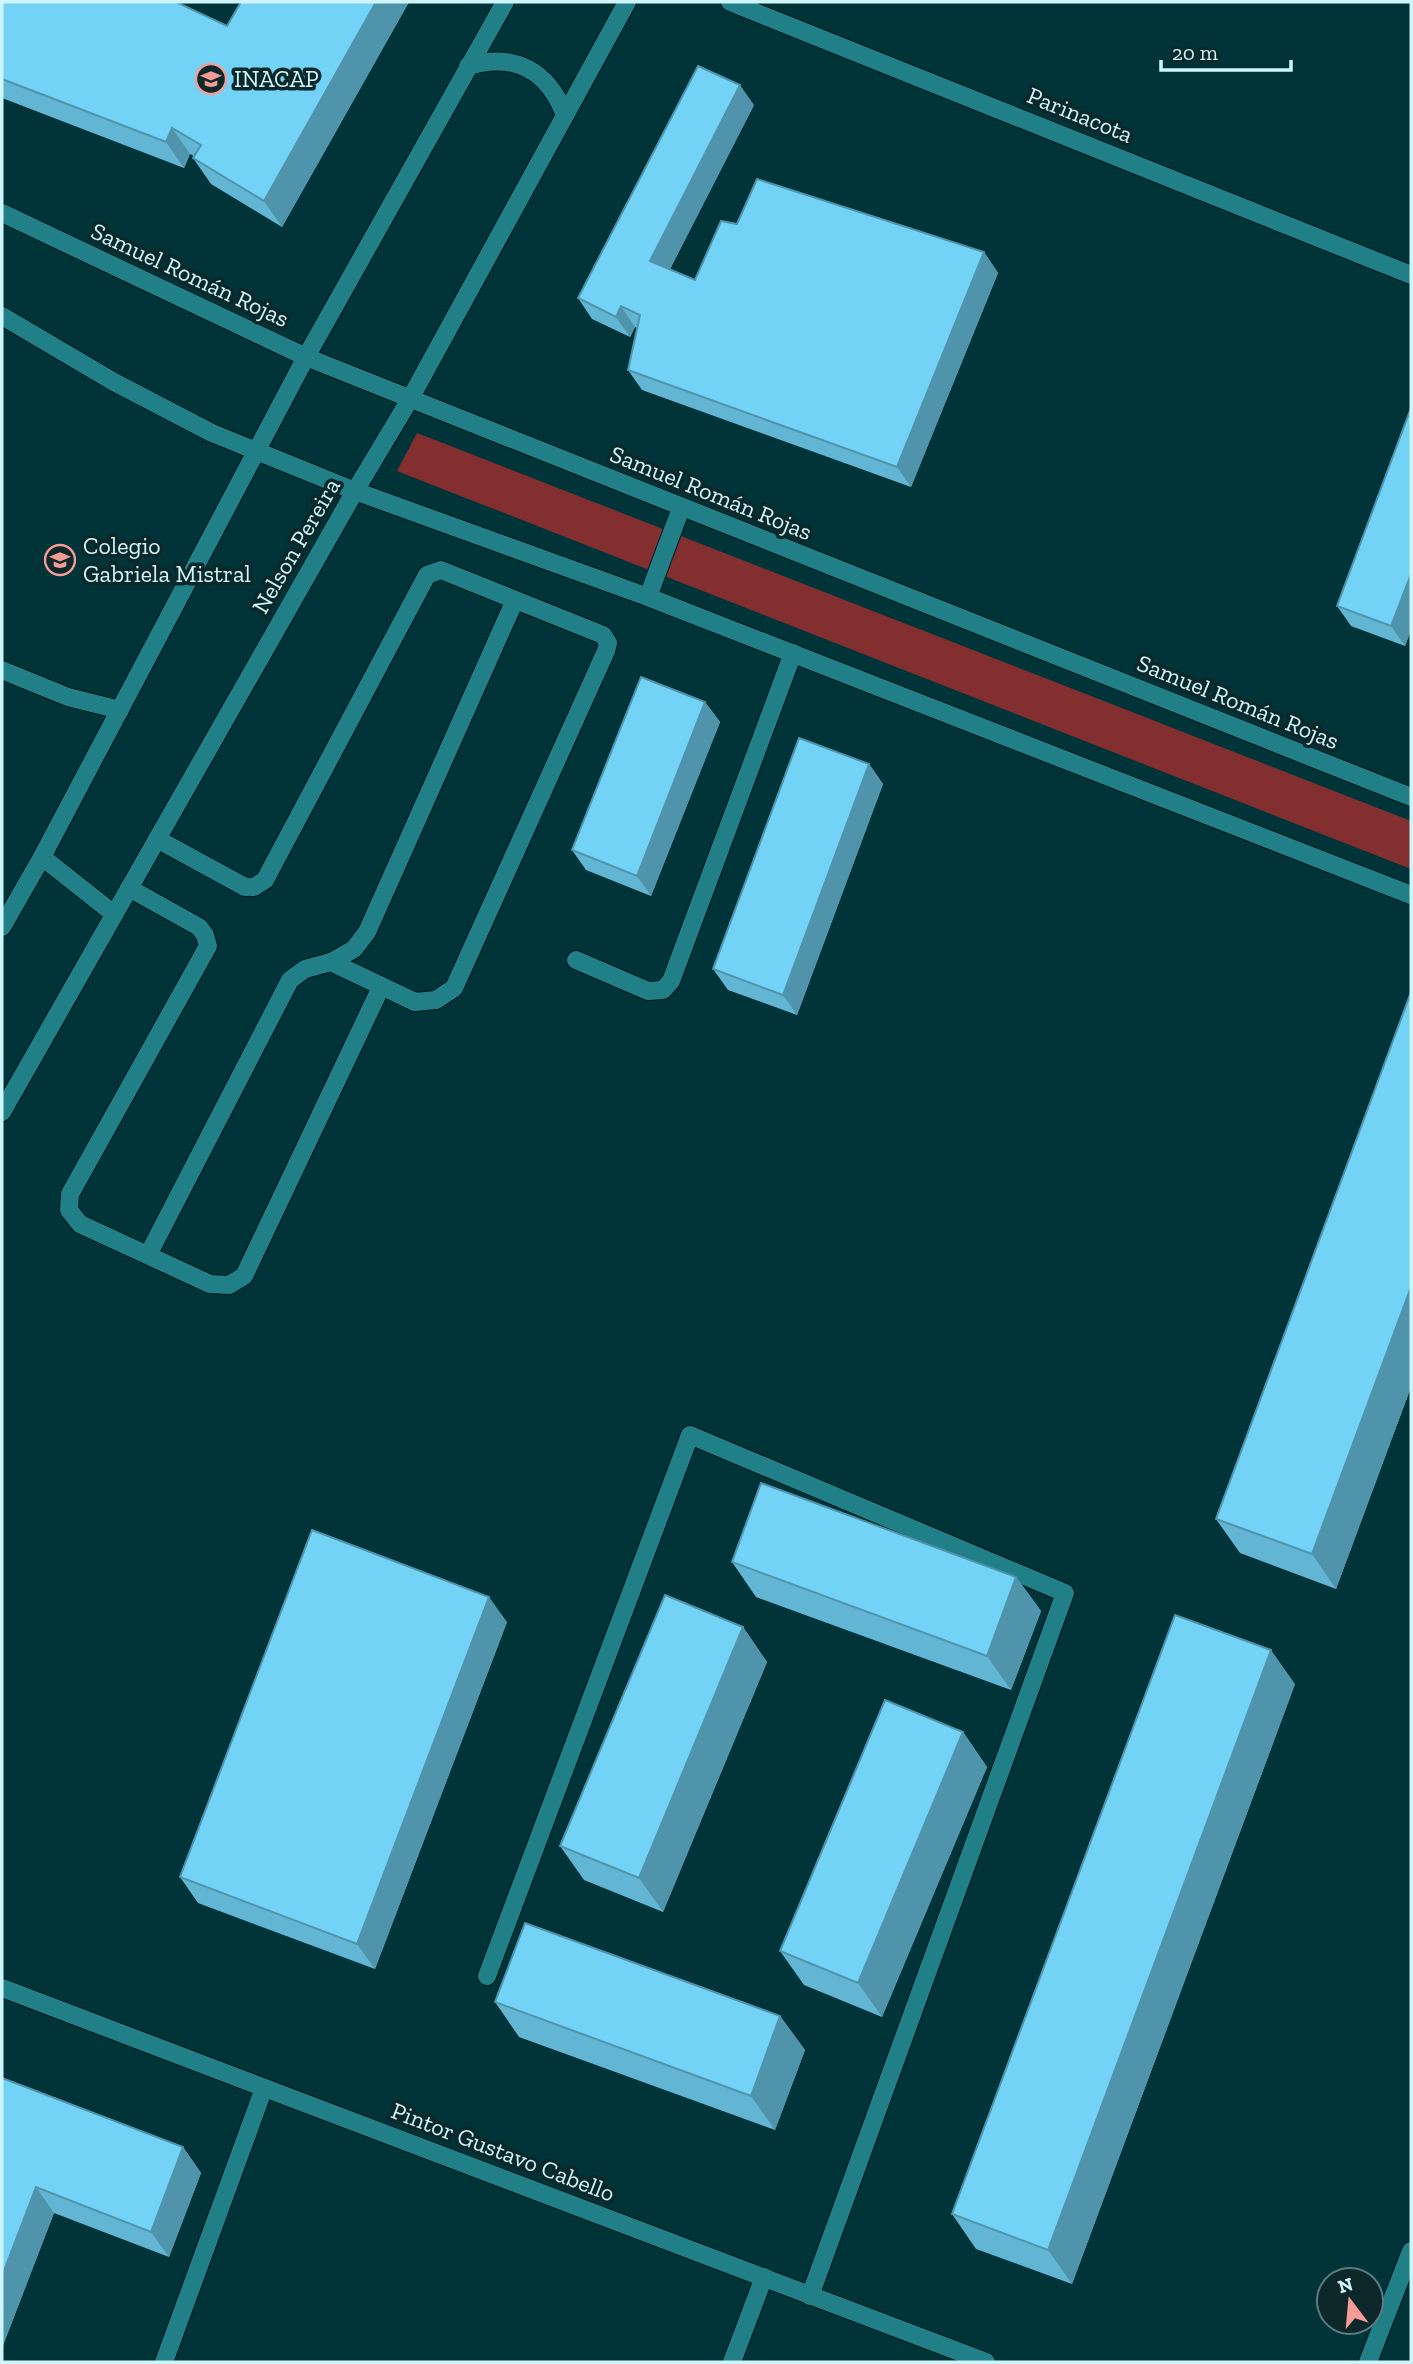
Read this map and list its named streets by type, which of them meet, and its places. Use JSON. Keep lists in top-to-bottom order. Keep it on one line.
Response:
{"streets":{"street":["Parinacota","Samuel Román Rojas","Nelson Pereira","Pintor Gustavo Cabello"]},"crossings":[["Samuel Román Rojas","Nelson Pereira"]],"places":{"school or university":["INACAP","Colegio Gabriela Mistral"]},"scale_bar":"20 m","north":"top"}
